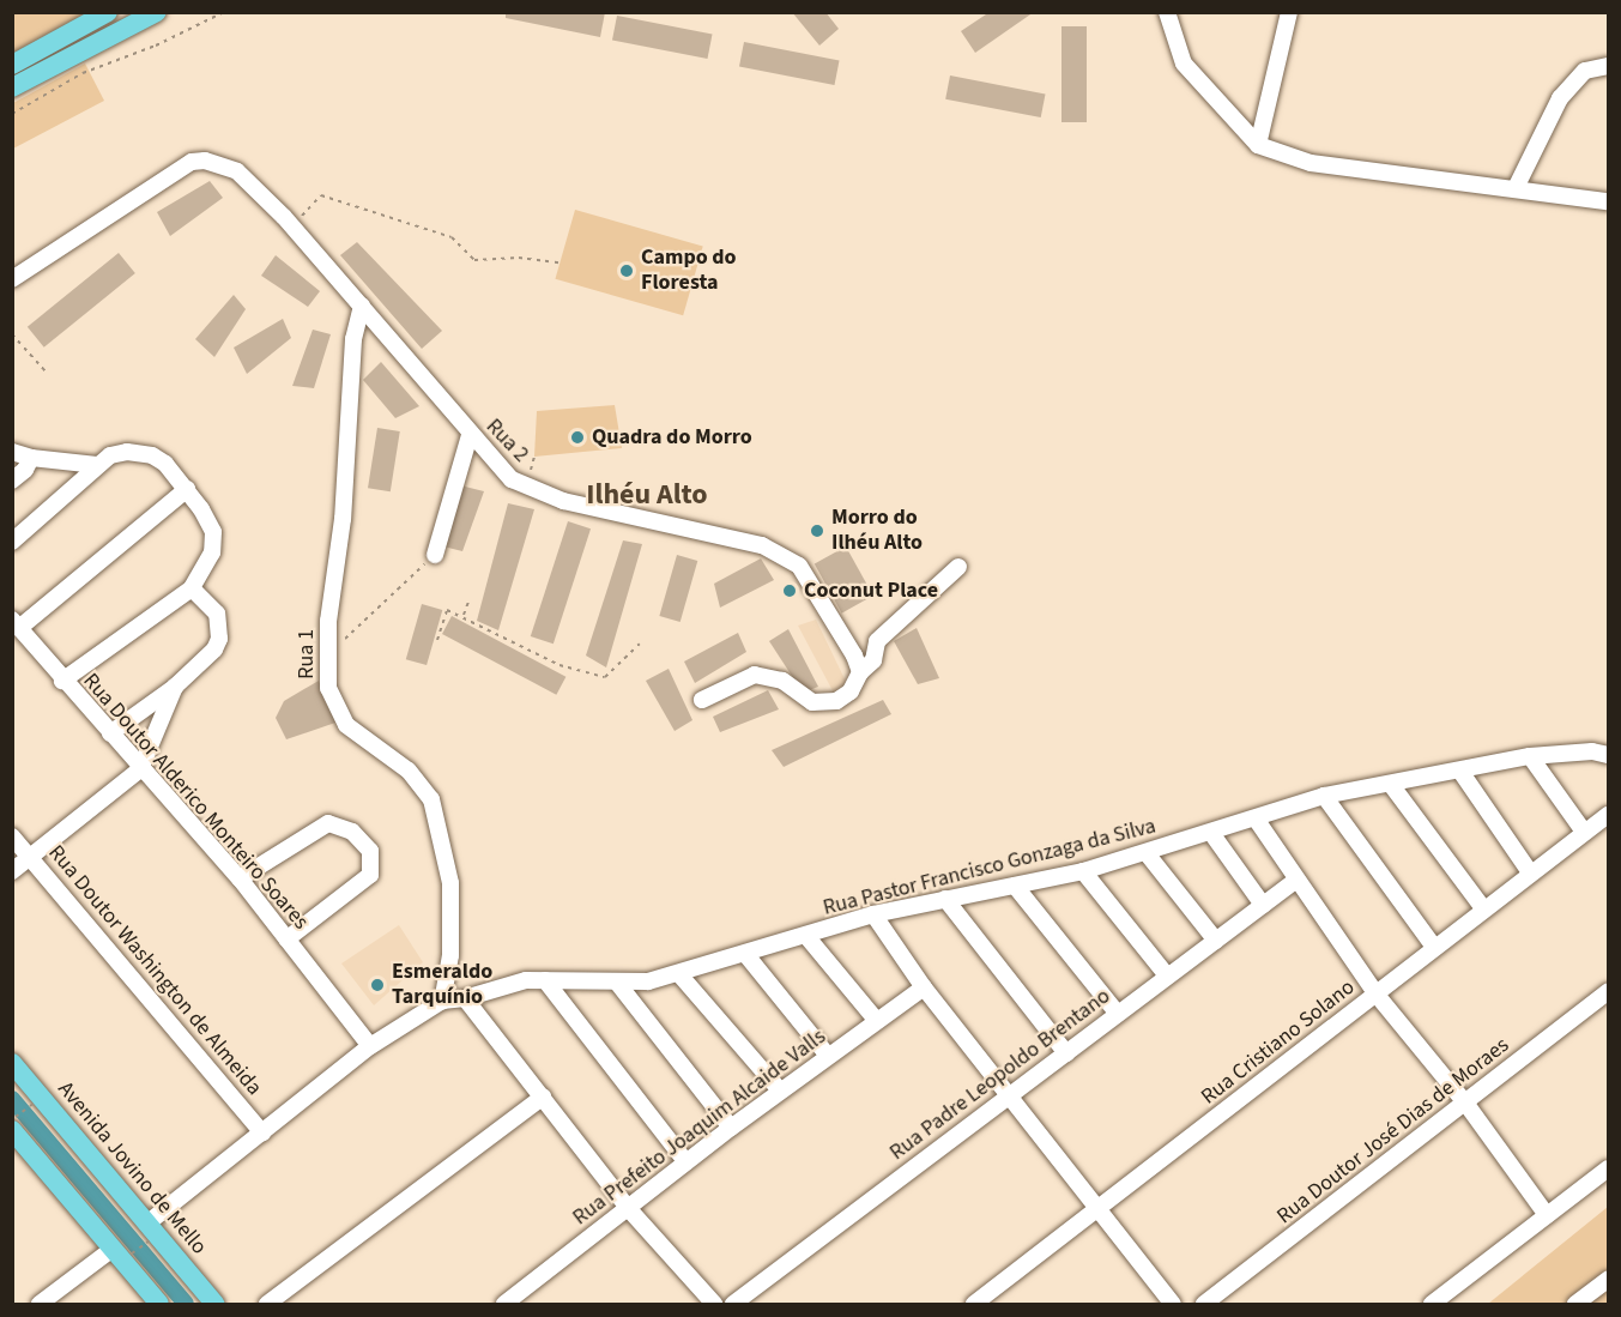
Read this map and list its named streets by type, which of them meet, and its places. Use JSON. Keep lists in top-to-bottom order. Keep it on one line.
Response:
{"streets":{"main road":["Avenida Jovino de Mello"],"street":["Rua 2","Rua 1","Rua Doutor Alderico Monteiro Soares","Rua Pastor Francisco Gonzaga da Silva","Rua Doutor Washington de Almeida","Rua Cristiano Solano","Rua Padre Leopoldo Brentano","Rua Prefeito Joaquim Alcaide Valls","Rua Doutor José Dias de Moraes"]},"crossings":[["Rua 2","Rua 1"],["Rua 1","Rua Pastor Francisco Gonzaga da Silva"]],"districts":["Ilhéu Alto"],"places":["Campo do Floresta","Quadra do Morro","Morro do Ilhéu Alto","Coconut Place","Esmeraldo Tarquínio"]}
